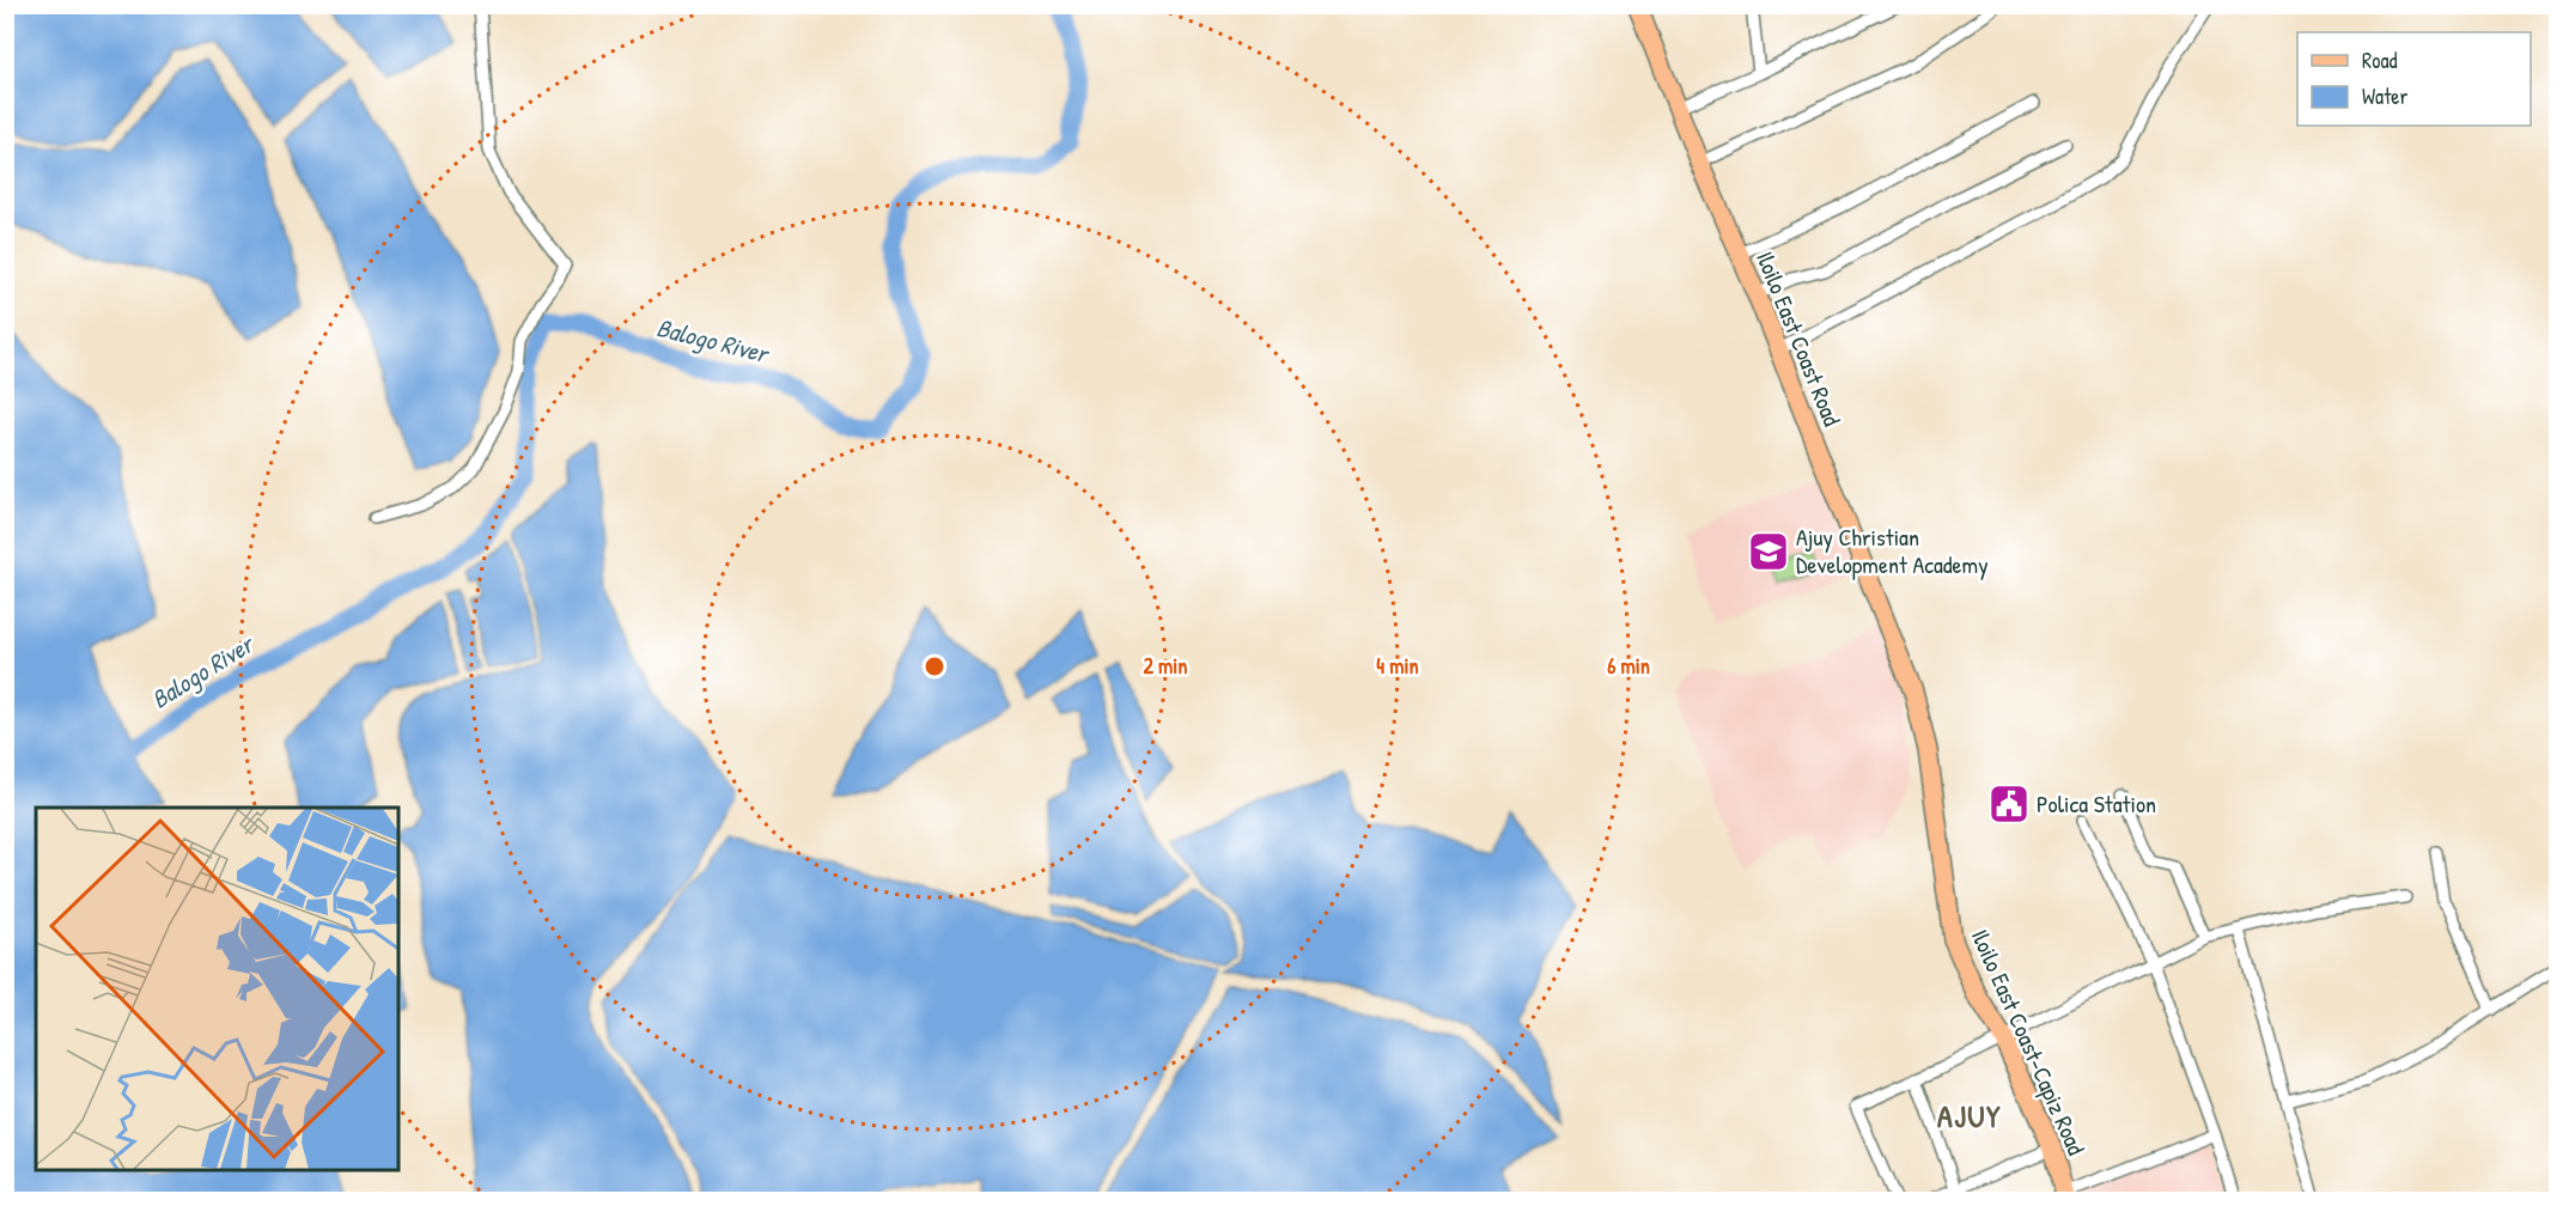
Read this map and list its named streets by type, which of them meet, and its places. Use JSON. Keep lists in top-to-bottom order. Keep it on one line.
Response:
{"streets":{"main road":["Iloilo East Coast Road","Iloilo East Coast-Capiz Road"]},"crossings":[["Iloilo East Coast Road","Iloilo East Coast-Capiz Road"]],"districts":["AJUY"],"water":["Balogo River"],"places":{"school or university":["Ajuy Christian Development Academy"],"public building":["Polica Station"]},"legend":["Road","Water"],"rings":["2 min","4 min","6 min"]}
